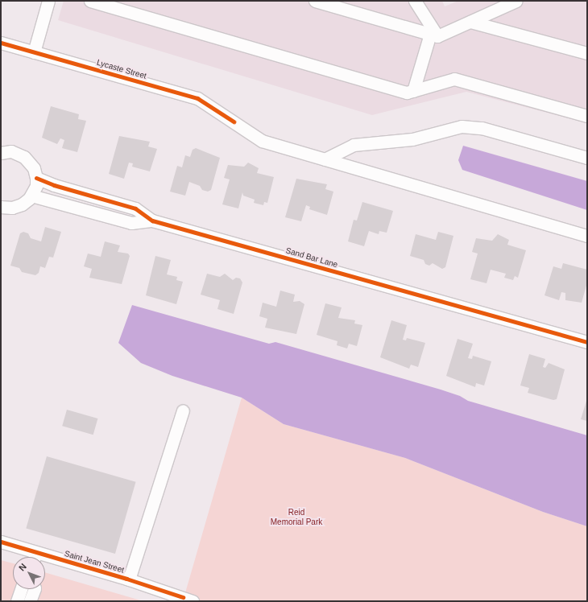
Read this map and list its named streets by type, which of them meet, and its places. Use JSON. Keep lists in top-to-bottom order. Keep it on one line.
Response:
{"streets":{"street":["Lycaste Street","Sand Bar Lane","Saint Jean Street"]},"parks":["Reid Memorial Park"],"north":"top left"}
